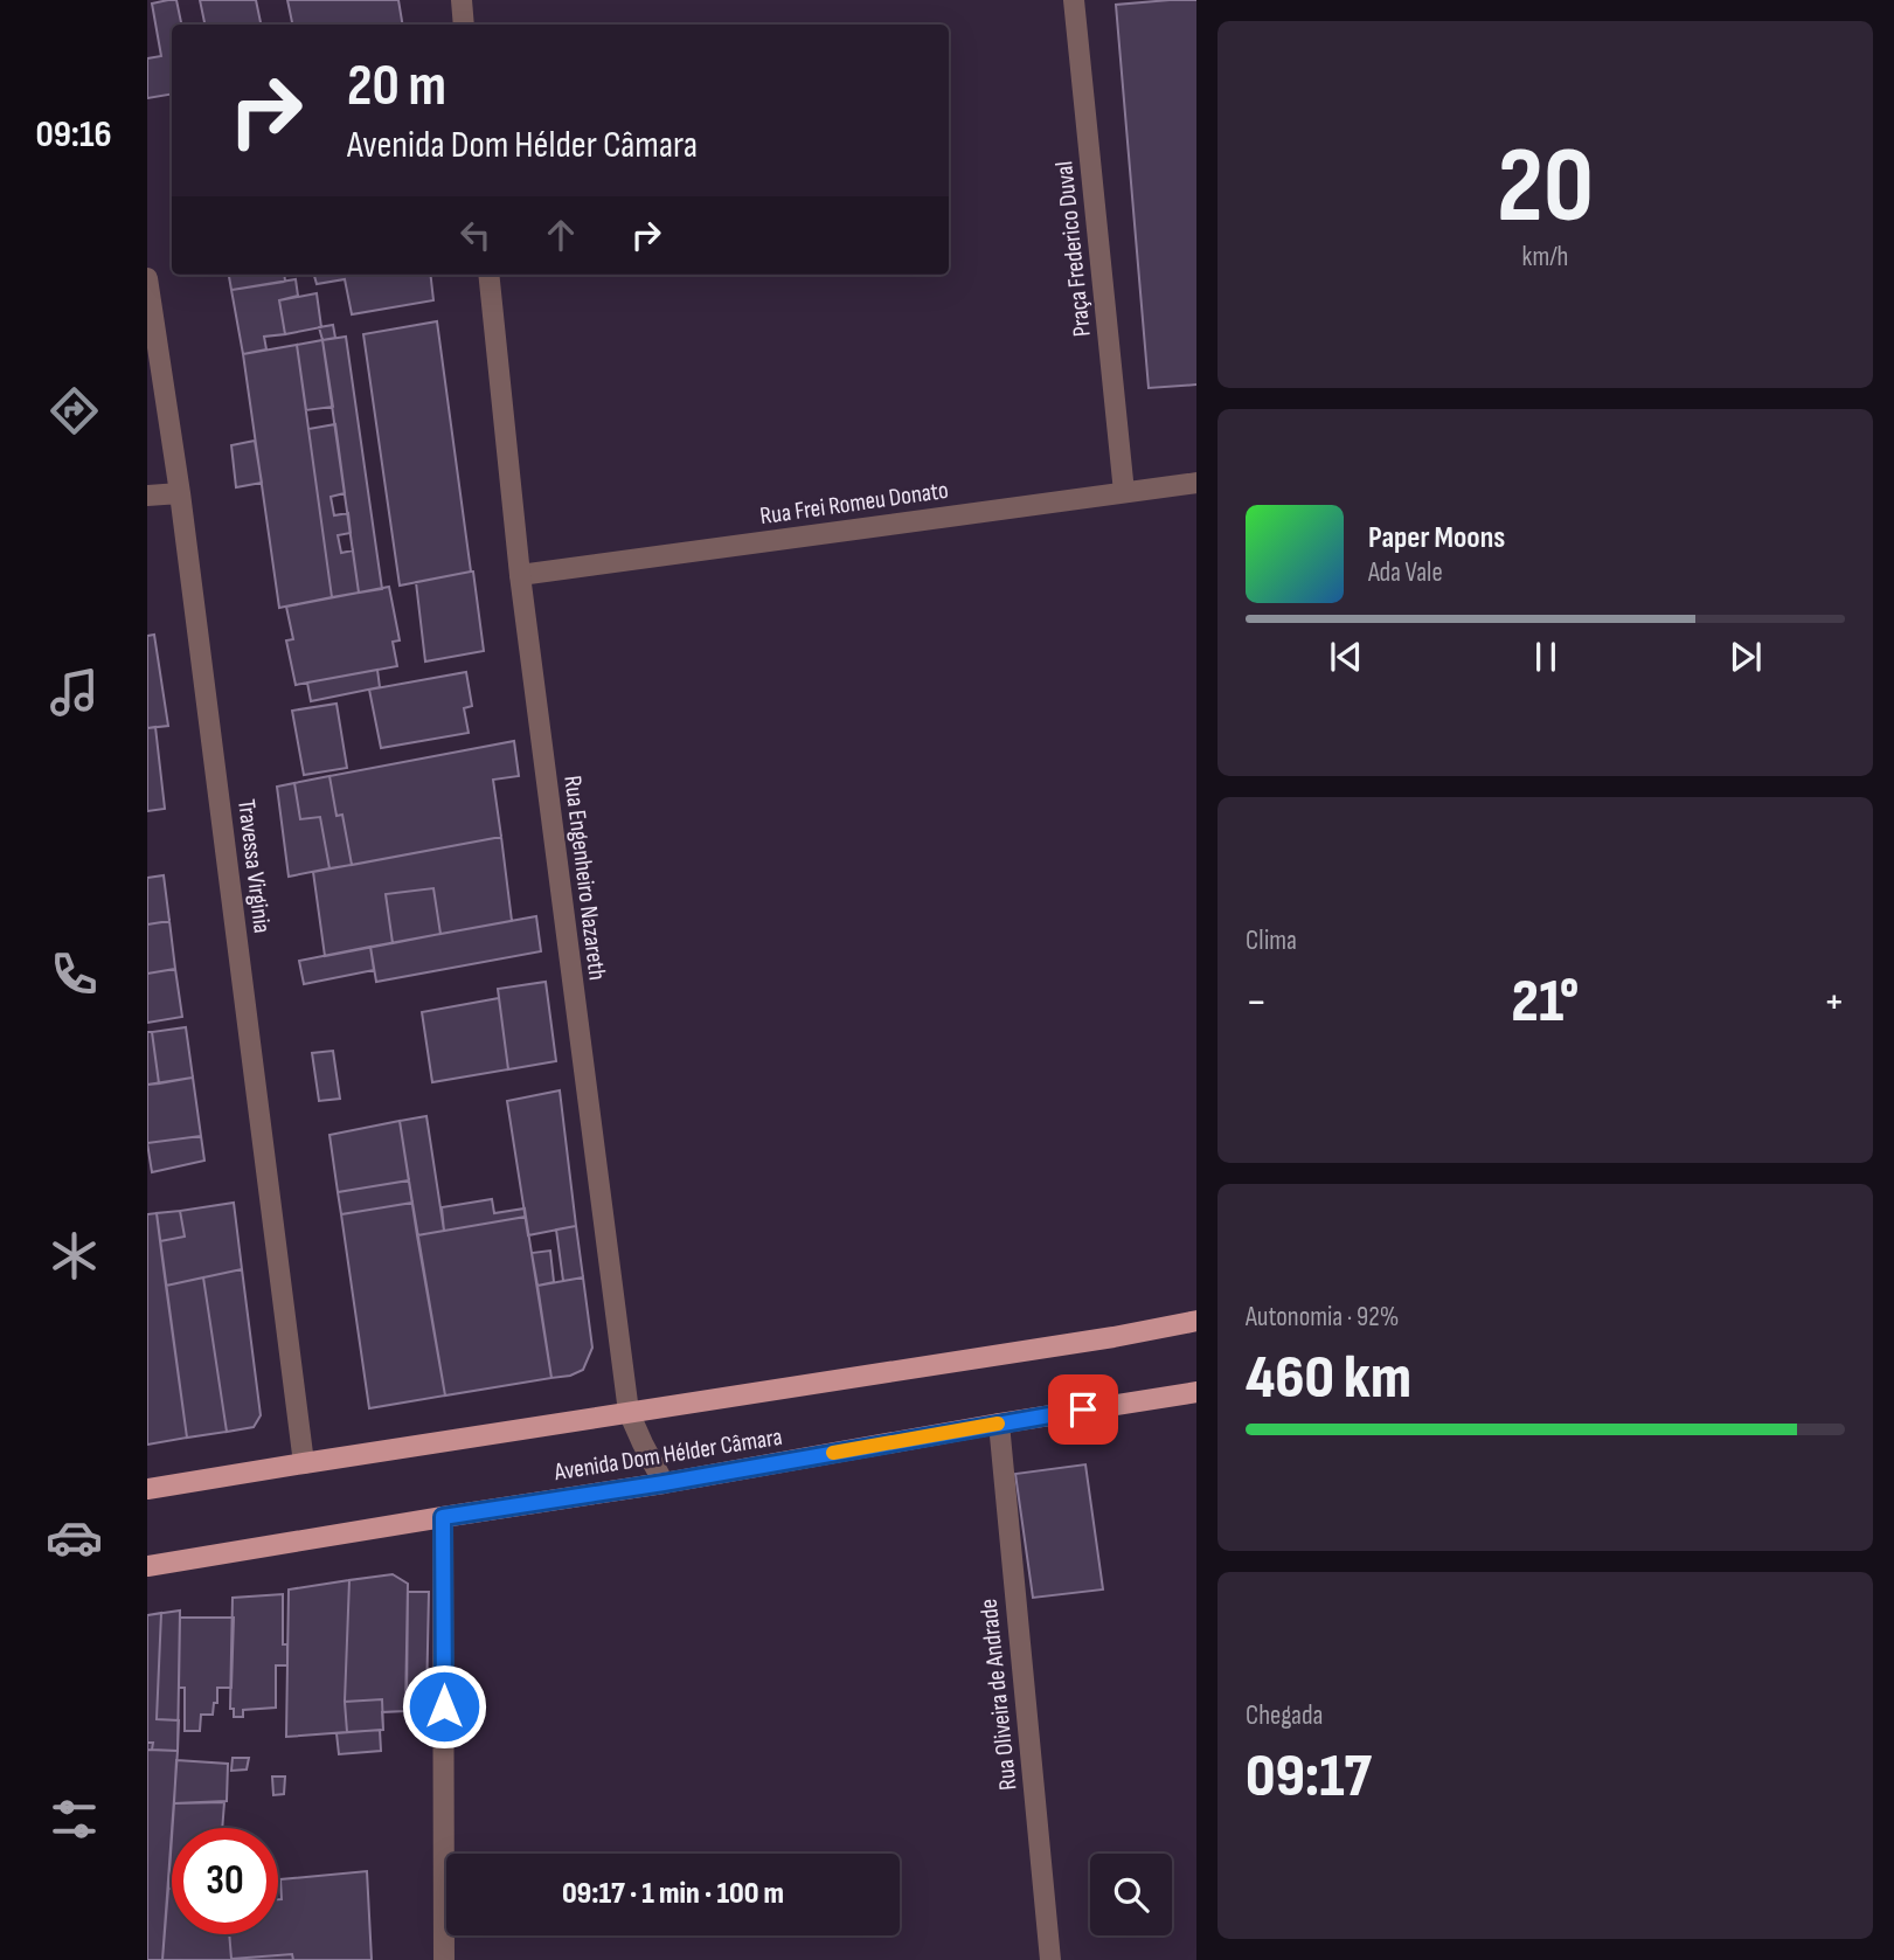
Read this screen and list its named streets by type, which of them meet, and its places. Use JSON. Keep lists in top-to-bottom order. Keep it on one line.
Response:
{"streets":{"main road":["Avenida Dom Hélder Câmara"],"street":["Praça Frederico Duval","Rua Frei Romeu Donato","Travessa Virginia","Rua Engenheiro Nazareth","Rua Oliveira de Andrade"]},"crossings":[["Praça Frederico Duval","Rua Frei Romeu Donato"],["Rua Frei Romeu Donato","Rua Engenheiro Nazareth"],["Travessa Virginia","Avenida Dom Hélder Câmara"],["Rua Engenheiro Nazareth","Avenida Dom Hélder Câmara"],["Avenida Dom Hélder Câmara","Rua Oliveira de Andrade"]],"page":{"tabs":"09:16","tile":[["20","km/h"],"Clima",["Autonomia · 92%","460 km"],["Chegada","09:17"]],"turn":["20 m","Avenida Dom Hélder Câmara"],"song":["Paper Moons","Ada Vale"],"heat":["−","21°","+"],"limit":"30","trip":"09:17 · 1 min · 100 m"}}
